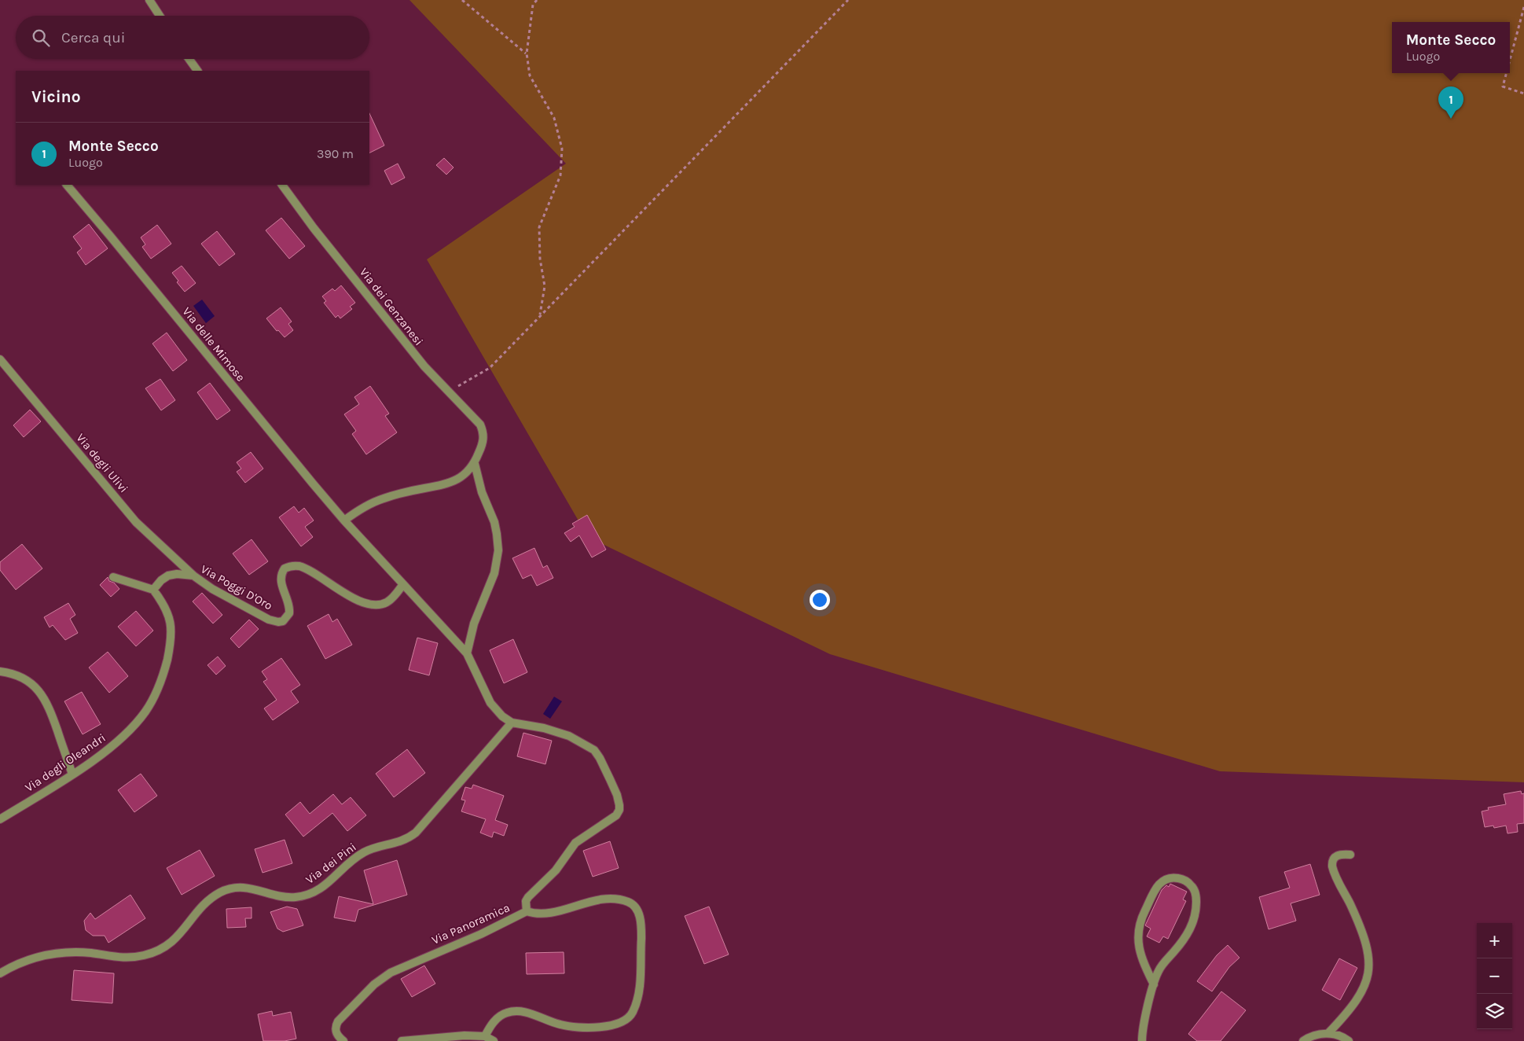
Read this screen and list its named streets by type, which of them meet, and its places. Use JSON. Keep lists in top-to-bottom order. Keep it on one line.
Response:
{"streets":{"street":["Via dei Genzanesi","Via delle Mimose","Via degli Ulivi","Via Poggi D'Oro","Via degli Oleandri","Via dei Pini","Via Panoramica"]},"crossings":[["Via degli Ulivi","Via Poggi D'Oro"],["Via Poggi D'Oro","Via degli Oleandri"],["Via Poggi D'Oro","Via Panoramica"],["Via dei Pini","Via Panoramica"]],"page":{"search":"Cerca qui","popup":["Monte Secco","Luogo"],"heading":"Vicino","pins":"1","list":[{"mark":"1","name":"Monte Secco","note":"Luogo","value":"390 m"}],"map_buttons":["+","−"]}}
